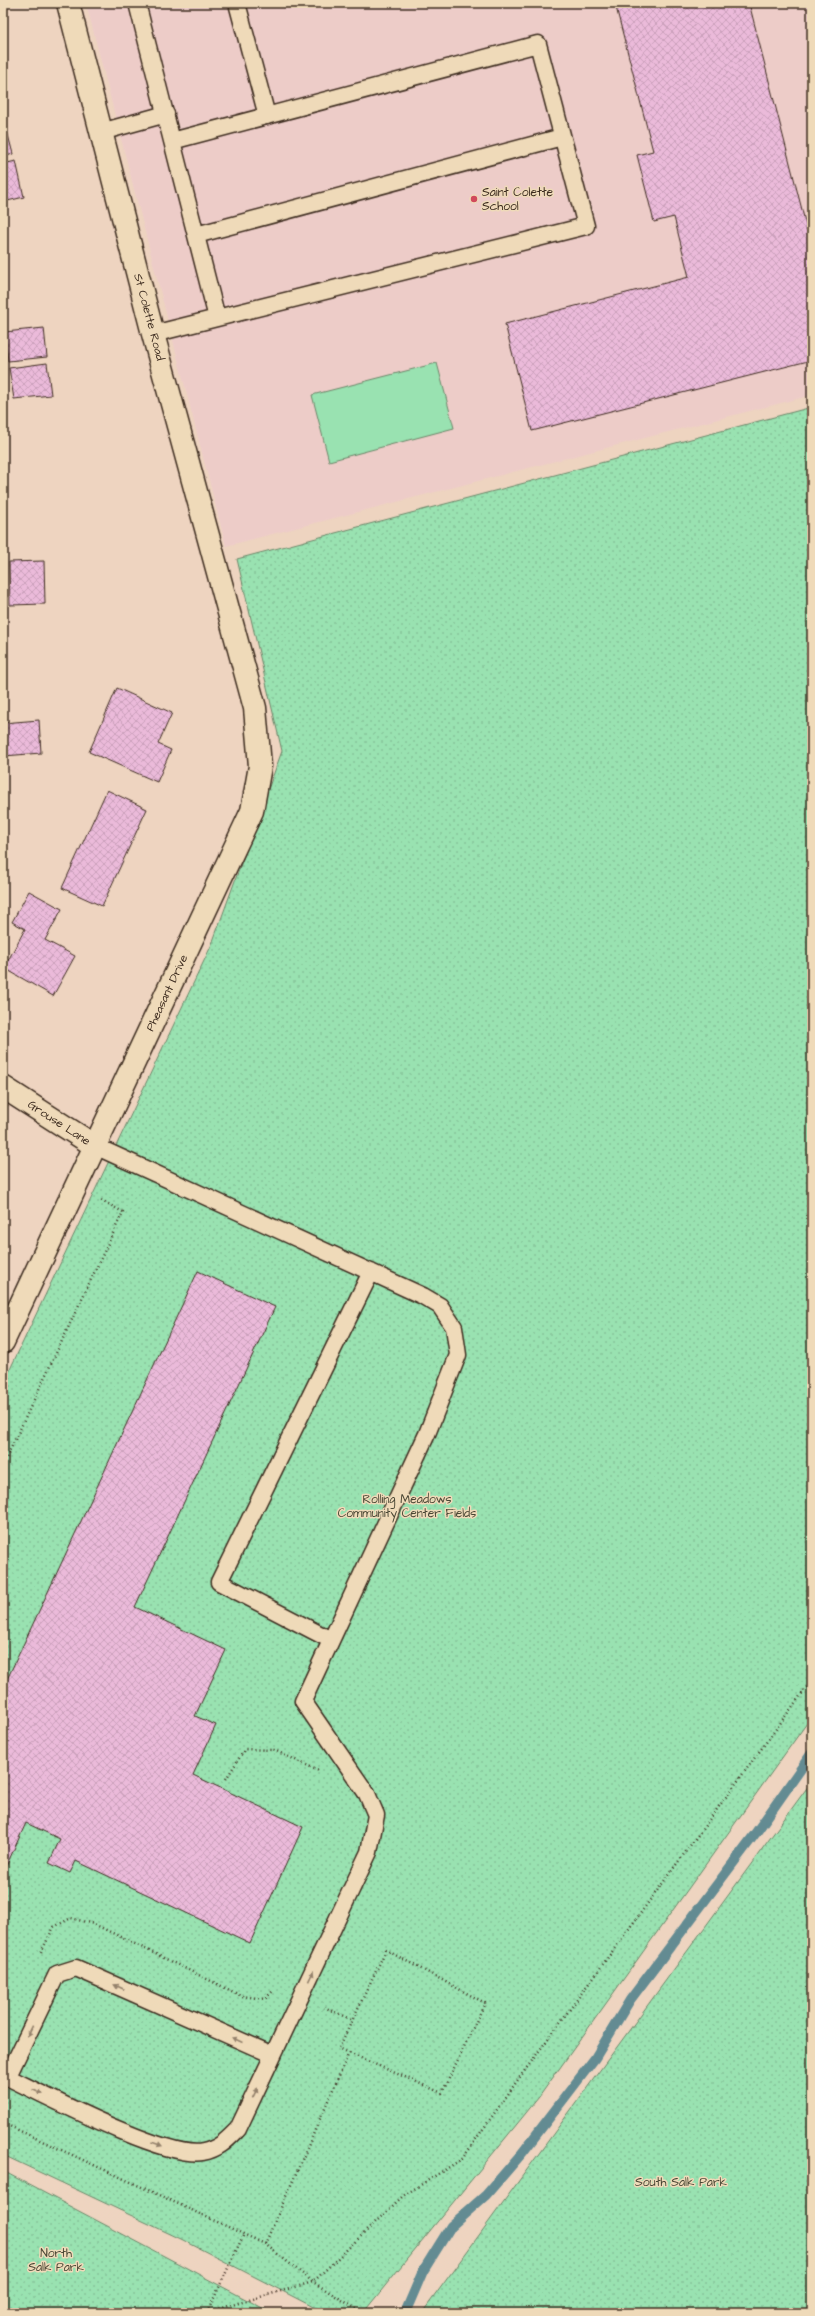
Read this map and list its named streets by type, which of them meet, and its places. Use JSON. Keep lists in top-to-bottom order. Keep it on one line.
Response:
{"streets":{"street":["St Colette Road","Pheasant Drive","Grouse Lane"]},"crossings":[["St Colette Road","Pheasant Drive"],["Pheasant Drive","Grouse Lane"]],"parks":["Rolling Meadows Community Center Fields","South Salk Park","North Salk Park"],"places":["Saint Colette School"]}
